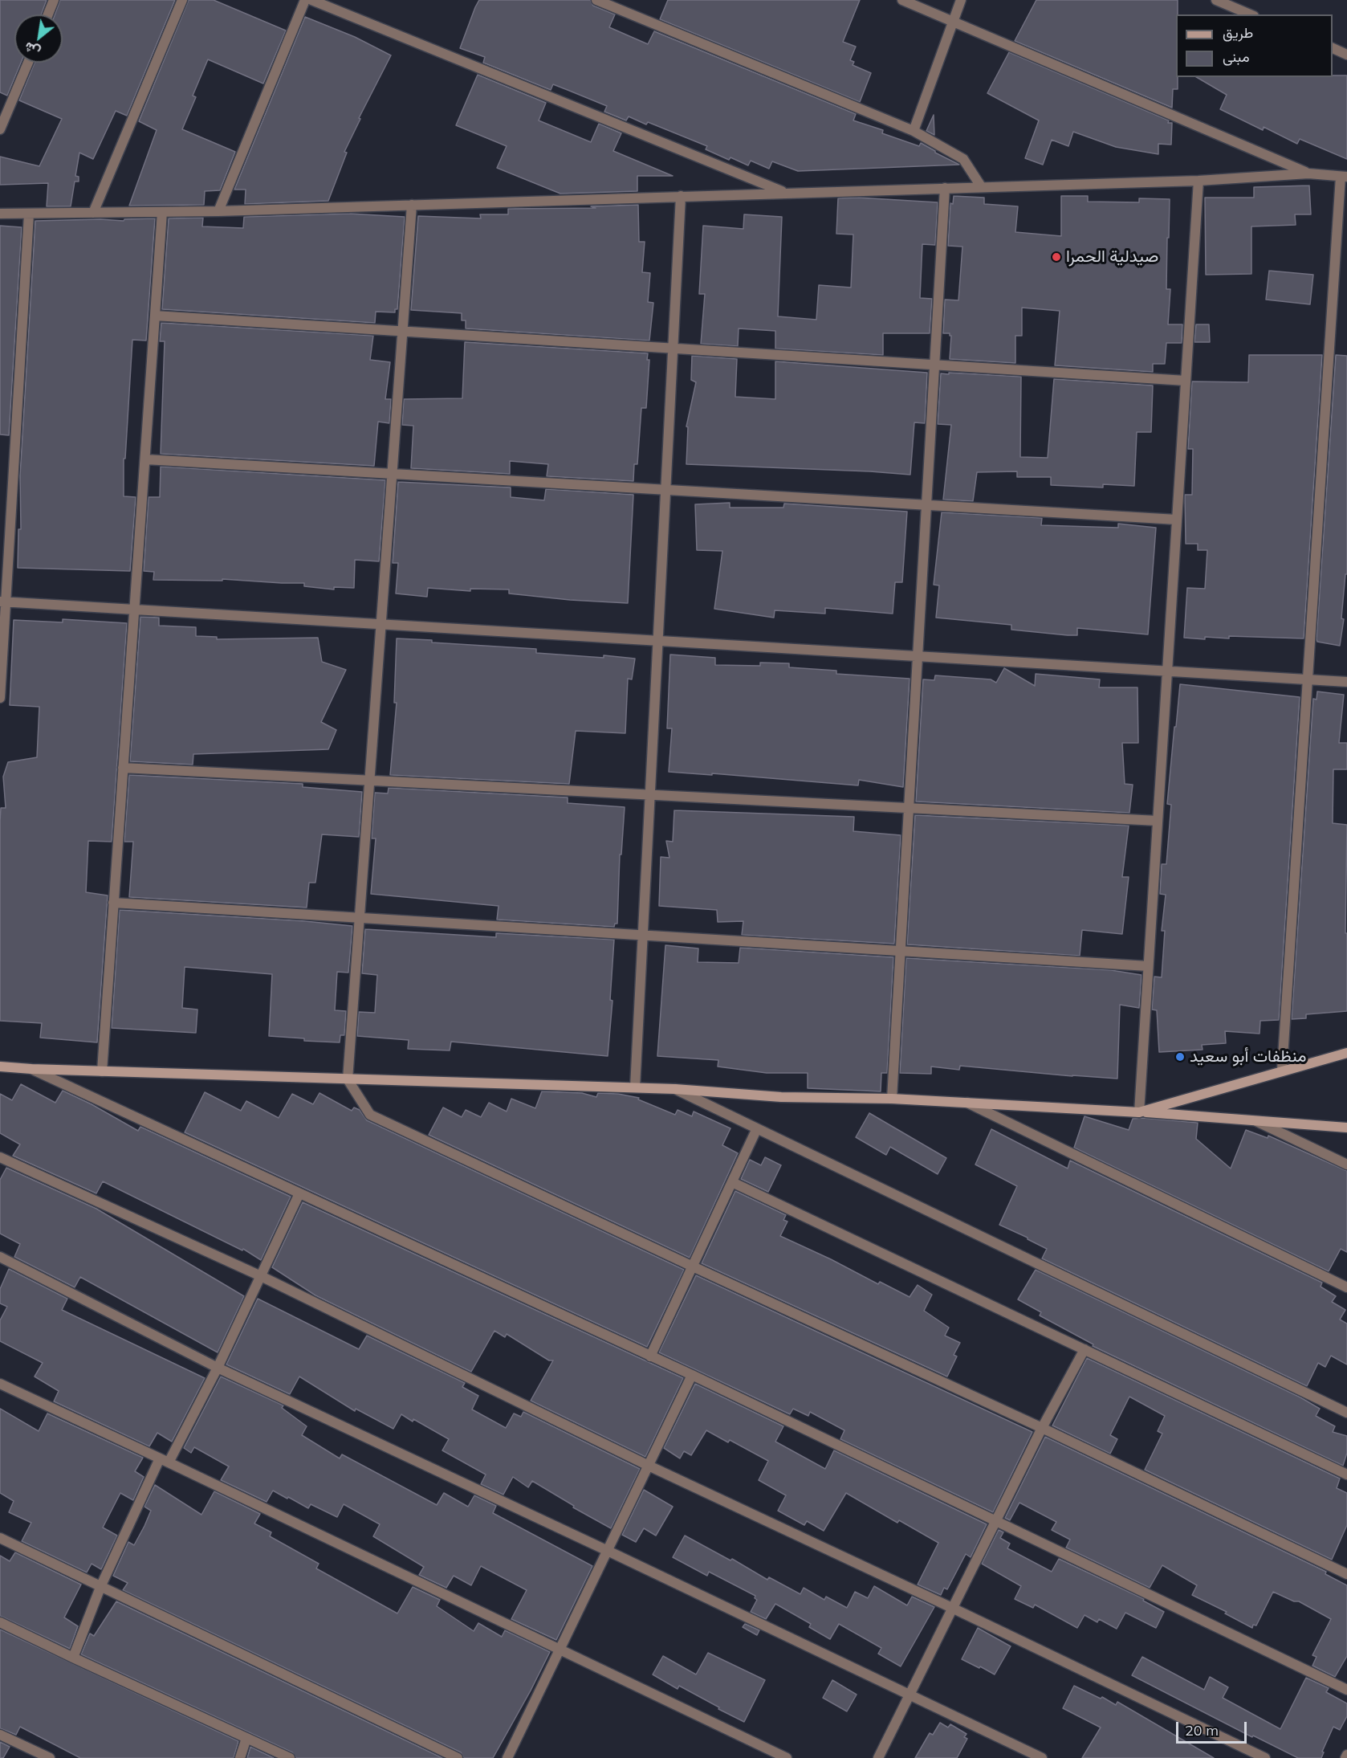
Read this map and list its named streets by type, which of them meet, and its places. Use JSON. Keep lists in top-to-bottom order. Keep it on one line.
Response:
{"places":["صيدلية الحمرا","منظفات أبو سعيد"],"legend":["طريق","مبنى"],"scale_bar":"20 m","north":"bottom left"}
